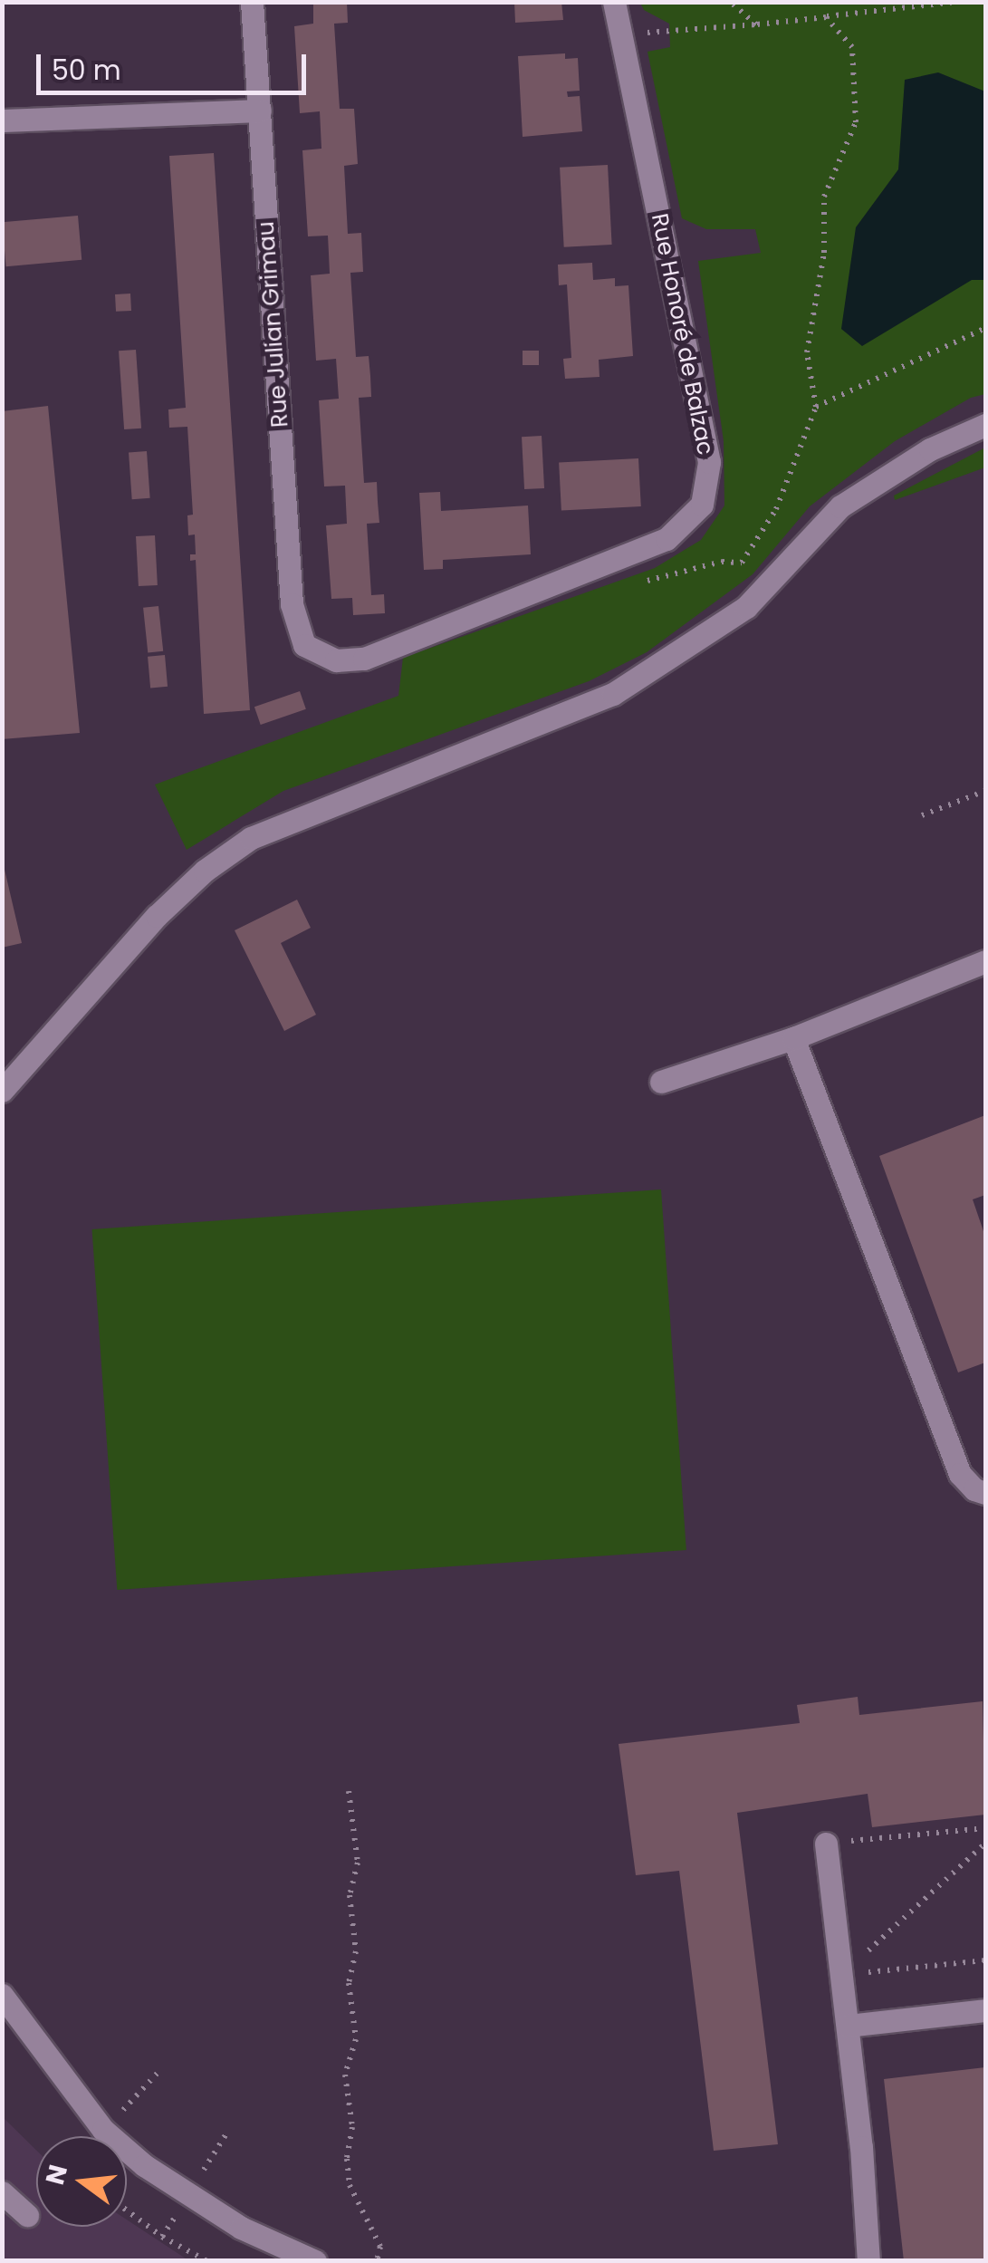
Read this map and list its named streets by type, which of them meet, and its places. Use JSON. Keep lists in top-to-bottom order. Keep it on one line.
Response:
{"streets":{"street":["Rue Julian Grimau","Rue Honoré de Balzac"]},"crossings":[["Rue Julian Grimau","Rue Honoré de Balzac"]],"scale_bar":"50 m","north":"left"}
